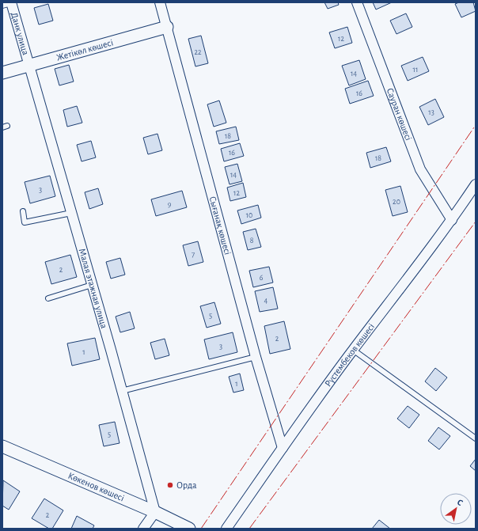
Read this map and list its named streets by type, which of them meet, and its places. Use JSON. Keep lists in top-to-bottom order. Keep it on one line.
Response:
{"streets":{"street":["Данк улица","Жетікөл көшесі","Сауран көшесі","Сығанақ көшесі","Малая этажная улица","Рүстембеков көшесі","Көкенов көшесі"]},"crossings":[["Данк улица","Жетікөл көшесі"],["Данк улица","Малая этажная улица"],["Жетікөл көшесі","Сығанақ көшесі"],["Жетікөл көшесі","Малая этажная улица"],["Сауран көшесі","Рүстембеков көшесі"],["Сығанақ көшесі","Рүстембеков көшесі"],["Малая этажная улица","Көкенов көшесі"]],"places":["Орда"],"house_numbers":["12","22","11","14","16","13","18","16","18","14","3","12","20","9","10","8","7","2","6","4","5","2","3","1","1","5","2"],"north":"top right"}
